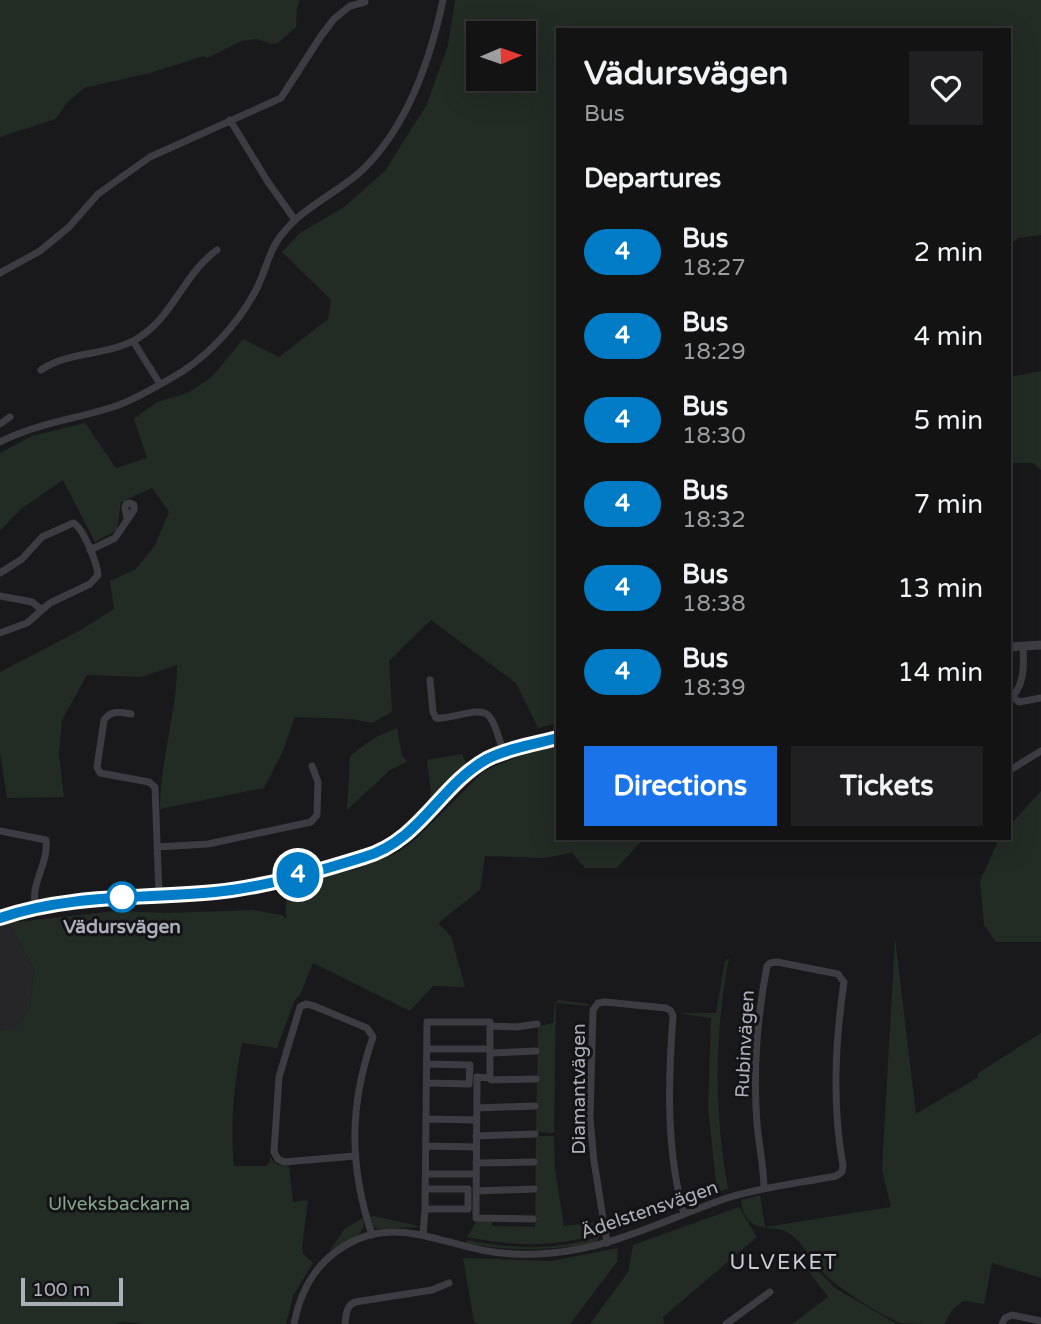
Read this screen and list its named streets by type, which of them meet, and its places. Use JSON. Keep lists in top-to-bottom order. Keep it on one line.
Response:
{"streets":{"street":["Rubinvägen","Diamantvägen","Ädelstensvägen"]},"crossings":[["Rubinvägen","Ädelstensvägen"],["Diamantvägen","Ädelstensvägen"]],"districts":["ULVEKET"],"parks":["Ulveksbackarna"],"places":["Vädursvägen"],"lines":["bus line 4"],"scale_bar":"100 m","north":"right","page":{"on_map":"4","heading":[["Vädursvägen","Bus"],"Departures"],"list":[{"mark":"4","name":"Bus","note":"18:27","value":"2 min"},{"mark":"4","name":"Bus","note":"18:29","value":"4 min"},{"mark":"4","name":"Bus","note":"18:30","value":"5 min"},{"mark":"4","name":"Bus","note":"18:32","value":"7 min"},{"mark":"4","name":"Bus","note":"18:38","value":"13 min"},{"mark":"4","name":"Bus","note":"18:39","value":"14 min"}],"buttons":["Directions","Tickets"],"scale":"100 m"}}
